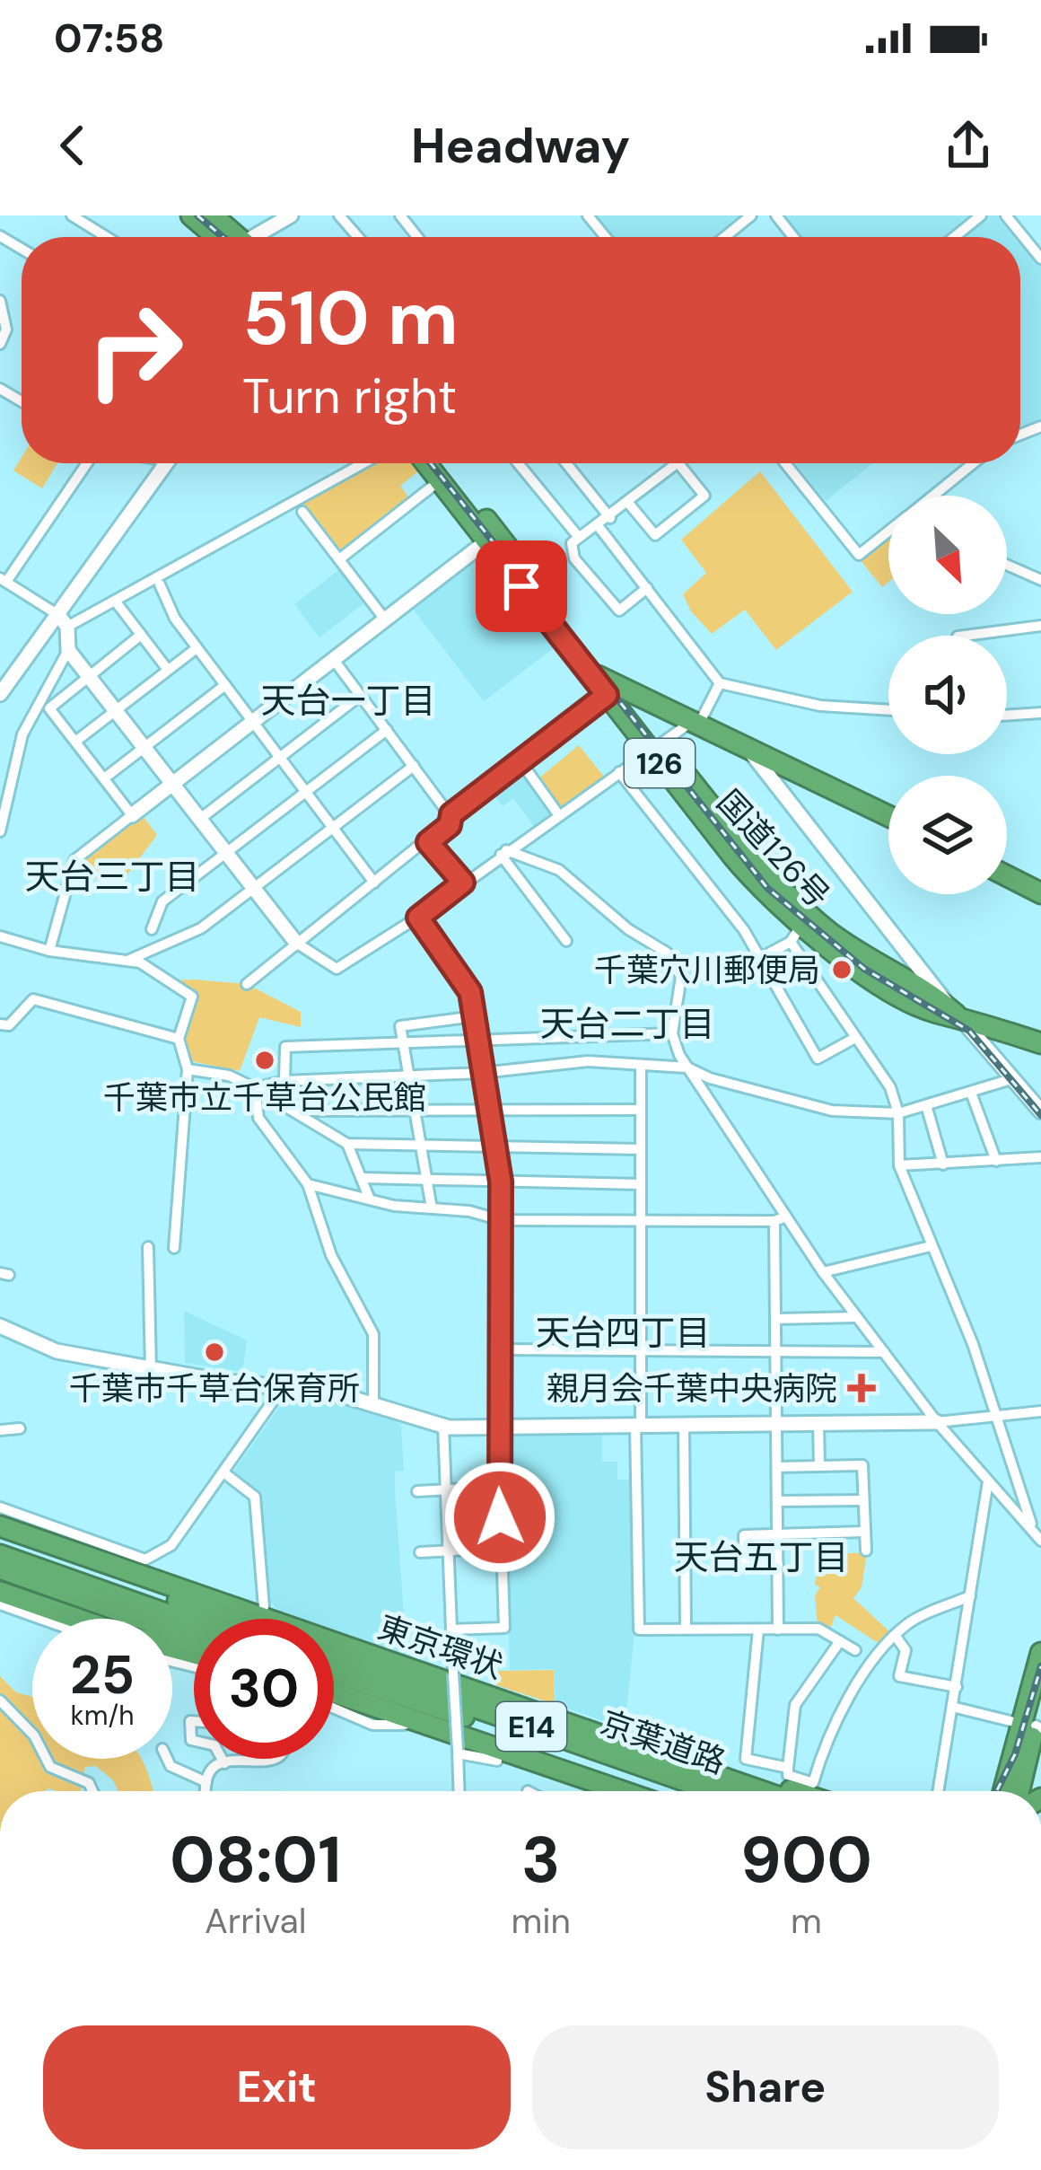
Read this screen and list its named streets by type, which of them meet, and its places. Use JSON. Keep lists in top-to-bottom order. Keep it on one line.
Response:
{"streets":{"highway":["126","国道126号","東京環状","E14","京葉道路"]},"districts":["天台一丁目","天台三丁目","天台二丁目","天台四丁目","天台五丁目"],"places":{"other":["千葉穴川郵便局","千葉市立千草台公民館","千葉市千草台保育所"],"health":["親月会千葉中央病院"]},"north":"bottom right","page":{"status":"07:58","header":"Headway","turn":["510 m","Turn right"],"speed":"25 km/h","limit":"30","eta":["08:01","Arrival","3","min","900","m"],"buttons":["Exit","Share"]}}
